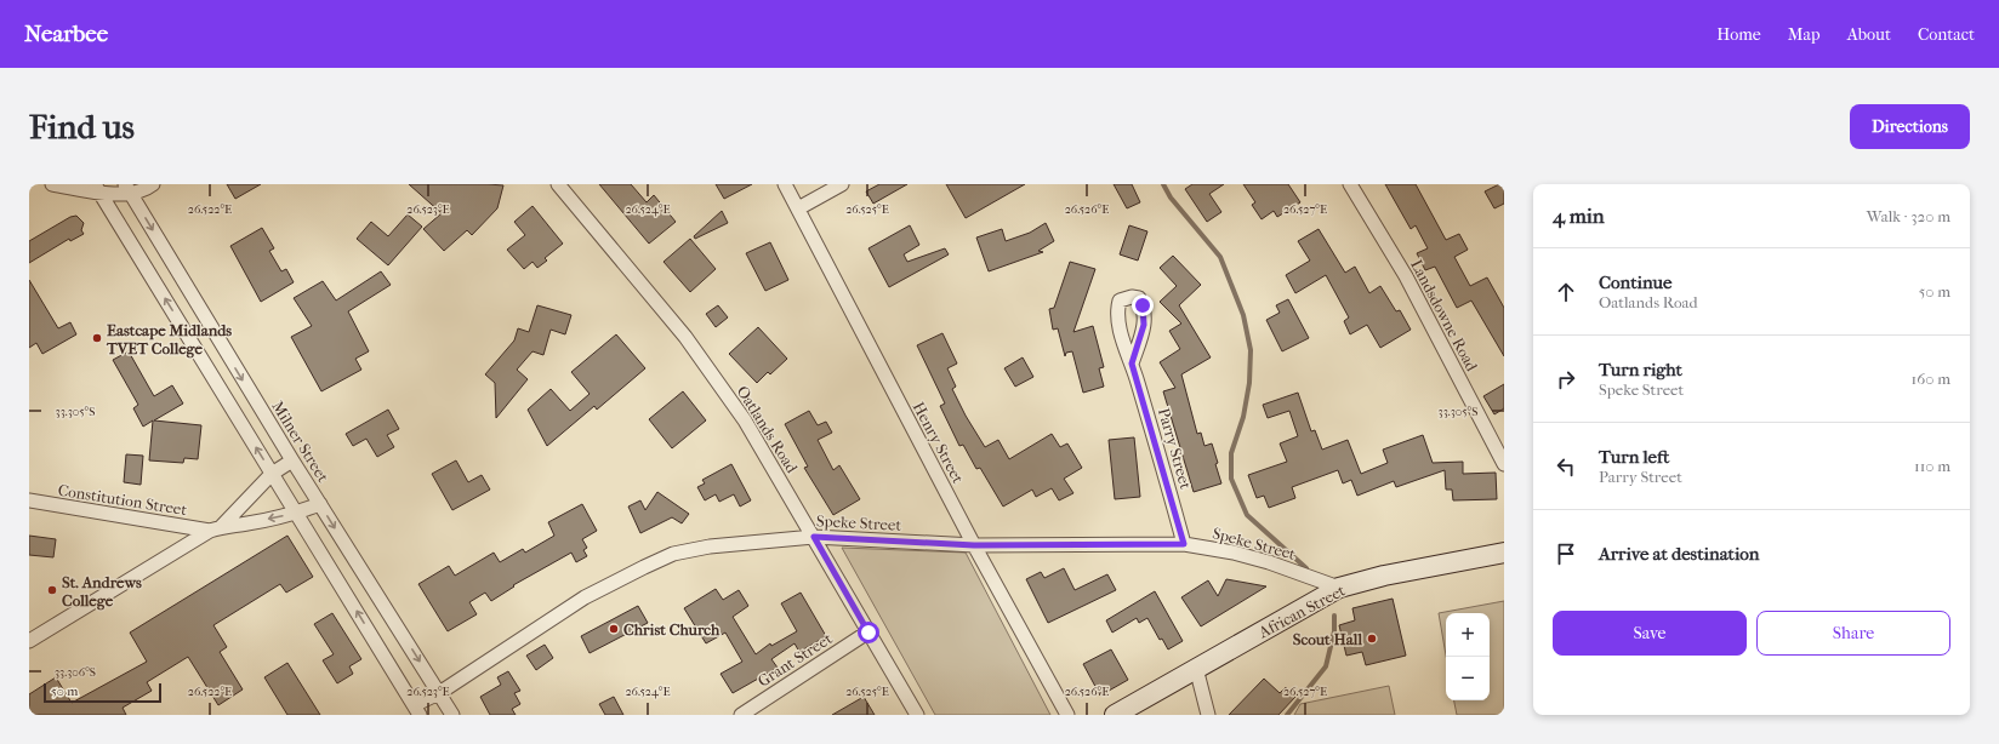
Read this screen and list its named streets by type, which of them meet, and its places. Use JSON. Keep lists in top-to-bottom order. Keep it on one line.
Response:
{"streets":{"street":["Landsdowne Road","Oatlands Road","Milner Street","Henry Street","Parry Street","Constitution Street","Speke Street","African Street","Grant Street"]},"crossings":[["Oatlands Road","Speke Street"],["Oatlands Road","Grant Street"],["Milner Street","Speke Street"],["Henry Street","Speke Street"],["Parry Street","Speke Street"],["Speke Street","African Street"]],"places":["Eastcape Midlands TVET College","St. Andrews College","Christ Church","Scout Hall"],"scale_bar":"50 m","page":{"header":"Nearbee","nav":["Home","Map","About","Contact"],"buttons":["Directions",["Save","Share"]],"title":"Find us","heading":["4 min","Walk · 320 m"],"list":[["Continue","Oatlands Road","50 m"],["Turn right","Speke Street","160 m"],["Turn left","Parry Street","110 m"],"Arrive at destination"],"map_buttons":["+","−"],"scale":"50 m"},"coordinates":["26.522°E","26.523°E","26.524°E","26.525°E","26.526°E","26.527°E","33.305°S","33.306°S"]}
